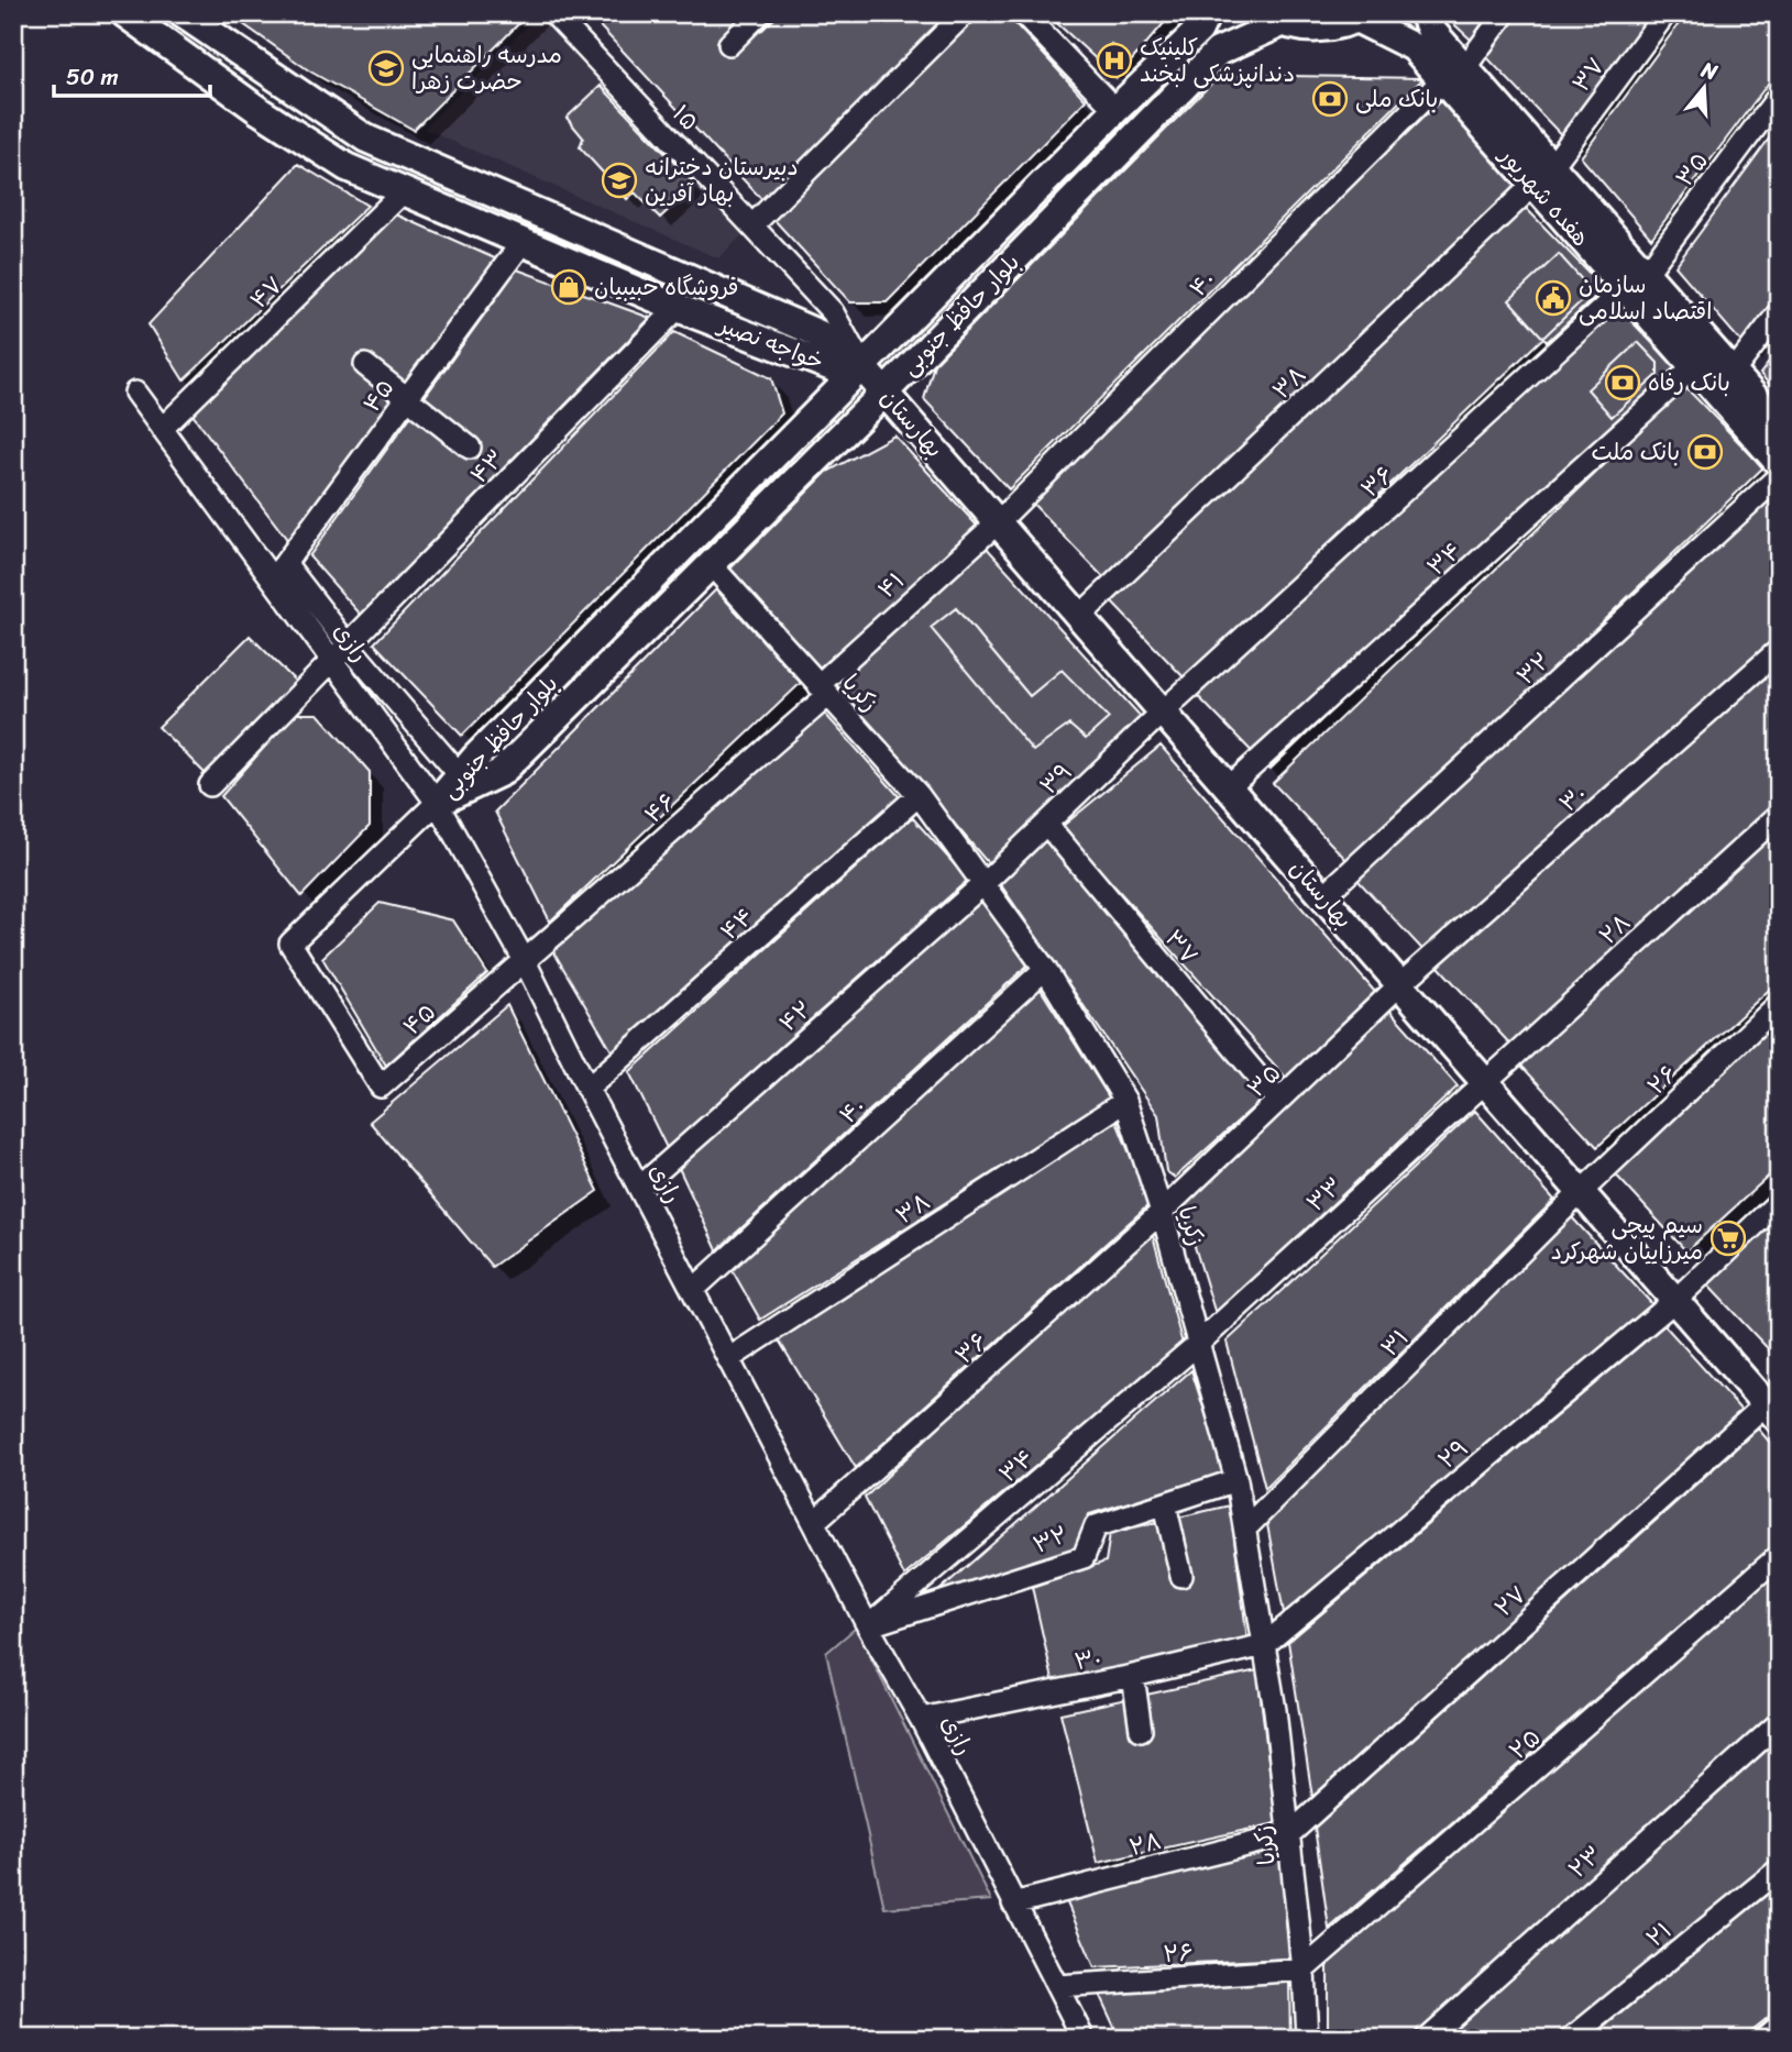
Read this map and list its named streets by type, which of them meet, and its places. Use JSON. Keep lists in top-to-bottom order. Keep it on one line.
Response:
{"streets":{"main road":["هفده شهریور","بلوار حافظ جنوبی","خواجه نصیر","بهارستان"],"street":["۳۷","۱۵","۳۵","۴۰","۴۷","۳۸","۴۵","۴۳","۳۶","۳۴","۴۱","رازی","۳۲","زکریا","۳۹","۳۰","۴۶","۴۴","۲۸","۴۲","۲۶","۳۳","۳۱","۲۹","۲۷","۲۵","۲۳","۲۱"]},"crossings":[["۳۷","۳۵"],["۳۷","هفده شهریور"],["۳۷","۳۸"],["۳۷","۳۹"],["۱۵","بلوار حافظ جنوبی"],["۱۵","خواجه نصیر"],["۱۵","بهارستان"],["۳۵","هفده شهریور"],["۳۵","بهارستان"],["۳۵","۳۶"],["۳۵","زکریا"],["۳۵","۳۰"],["هفده شهریور","۴۰"],["هفده شهریور","۳۸"],["هفده شهریور","۳۶"],["هفده شهریور","۳۴"],["۴۰","بهارستان"],["۴۰","۴۱"],["۴۰","رازی"],["۴۰","زکریا"],["۴۷","خواجه نصیر"],["۴۷","رازی"],["بلوار حافظ جنوبی","خواجه نصیر"],["بلوار حافظ جنوبی","۴۵"],["بلوار حافظ جنوبی","بهارستان"],["بلوار حافظ جنوبی","رازی"],["بلوار حافظ جنوبی","زکریا"],["خواجه نصیر","۴۵"],["خواجه نصیر","بهارستان"],["خواجه نصیر","۴۳"],["۳۸","بهارستان"],["۳۸","رازی"],["۳۸","زکریا"],["۴۵","رازی"],["۴۵","۴۶"],["بهارستان","۳۶"],["بهارستان","۳۴"],["بهارستان","۴۱"],["بهارستان","۳۲"],["بهارستان","۳۹"],["بهارستان","۳۰"],["بهارستان","۲۸"],["بهارستان","۲۶"],["بهارستان","۳۳"],["بهارستان","۳۱"],["بهارستان","۲۹"],["بهارستان","۲۷"],["۴۳","رازی"],["۳۶","رازی"],["۳۶","زکریا"],["۳۶","۳۹"],["۳۴","رازی"],["۳۴","۳۲"],["۳۴","زکریا"],["۳۴","۳۳"],["۴۱","زکریا"],["۴۱","۴۶"],["رازی","۳۲"],["رازی","۳۰"],["رازی","۴۶"],["رازی","۴۴"],["رازی","۲۸"],["رازی","۴۲"],["رازی","۲۶"],["۳۲","زکریا"],["زکریا","۳۹"],["زکریا","۳۰"],["زکریا","۴۶"],["زکریا","۴۴"],["زکریا","۲۸"],["زکریا","۴۲"],["زکریا","۲۶"],["زکریا","۳۳"],["زکریا","۳۱"],["زکریا","۲۹"],["زکریا","۲۷"],["زکریا","۲۵"],["۳۹","۴۲"],["۳۰","۲۹"],["۲۸","۳۳"],["۲۸","۲۷"],["۲۶","۳۱"],["۲۶","۲۵"]],"places":{"hospital":["کلینیک دندانپزشکی لبخند"],"school or university":["مدرسه راهنمایی حضرت زهرا","دبیرستان دخترانه بهار آفرین"],"bank":["بانک ملی","بانک رفاه","بانک ملت"],"shop":["فروشگاه حبیبیان"],"public building":["سازمان اقتصاد اسلامی"],"supermarket":["سیم پیچی میرزاییان شهرکرد"]},"scale_bar":"50 m","north":"top"}
